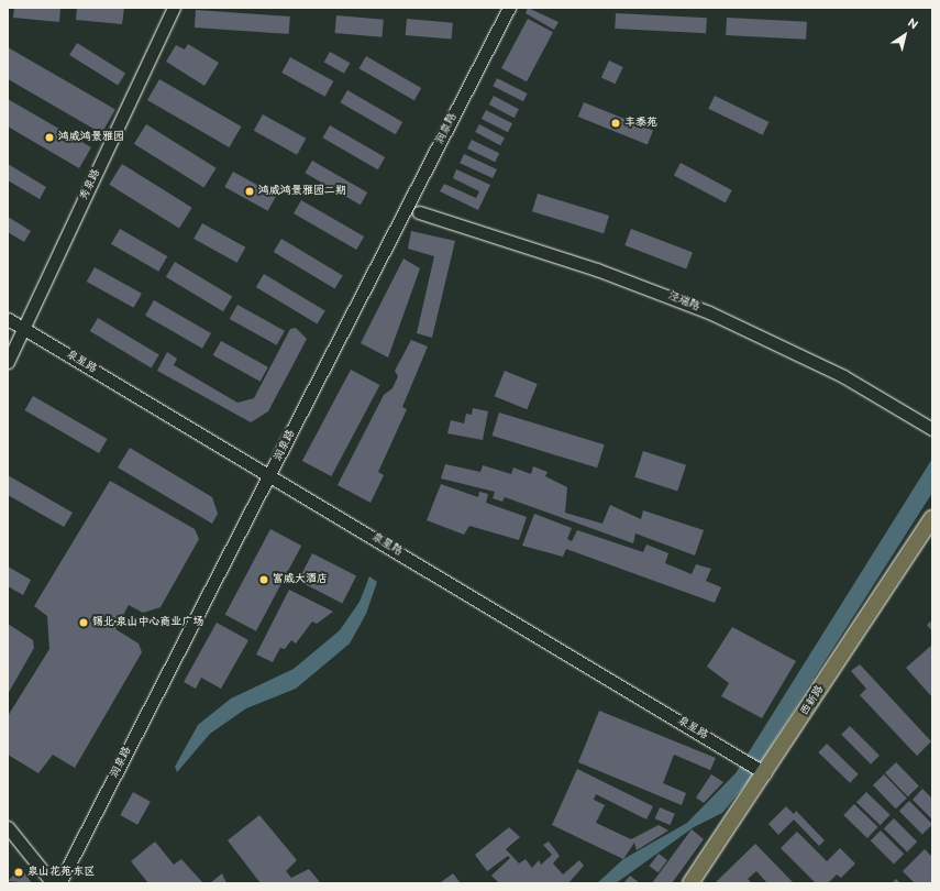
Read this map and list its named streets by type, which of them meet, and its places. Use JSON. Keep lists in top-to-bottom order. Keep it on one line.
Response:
{"streets":{"main road":["西新路"],"street":["润泉路","秀泉路","泾瑞路","泉星路"]},"crossings":[["润泉路","泉星路"],["秀泉路","泉星路"],["泉星路","西新路"]],"places":["丰泰苑","鸿威鸿景雅园","鸿威鸿景雅园二期","富威大酒店","锡北·泉山中心商业广场","泉山花苑·东区"],"north":"top right"}
